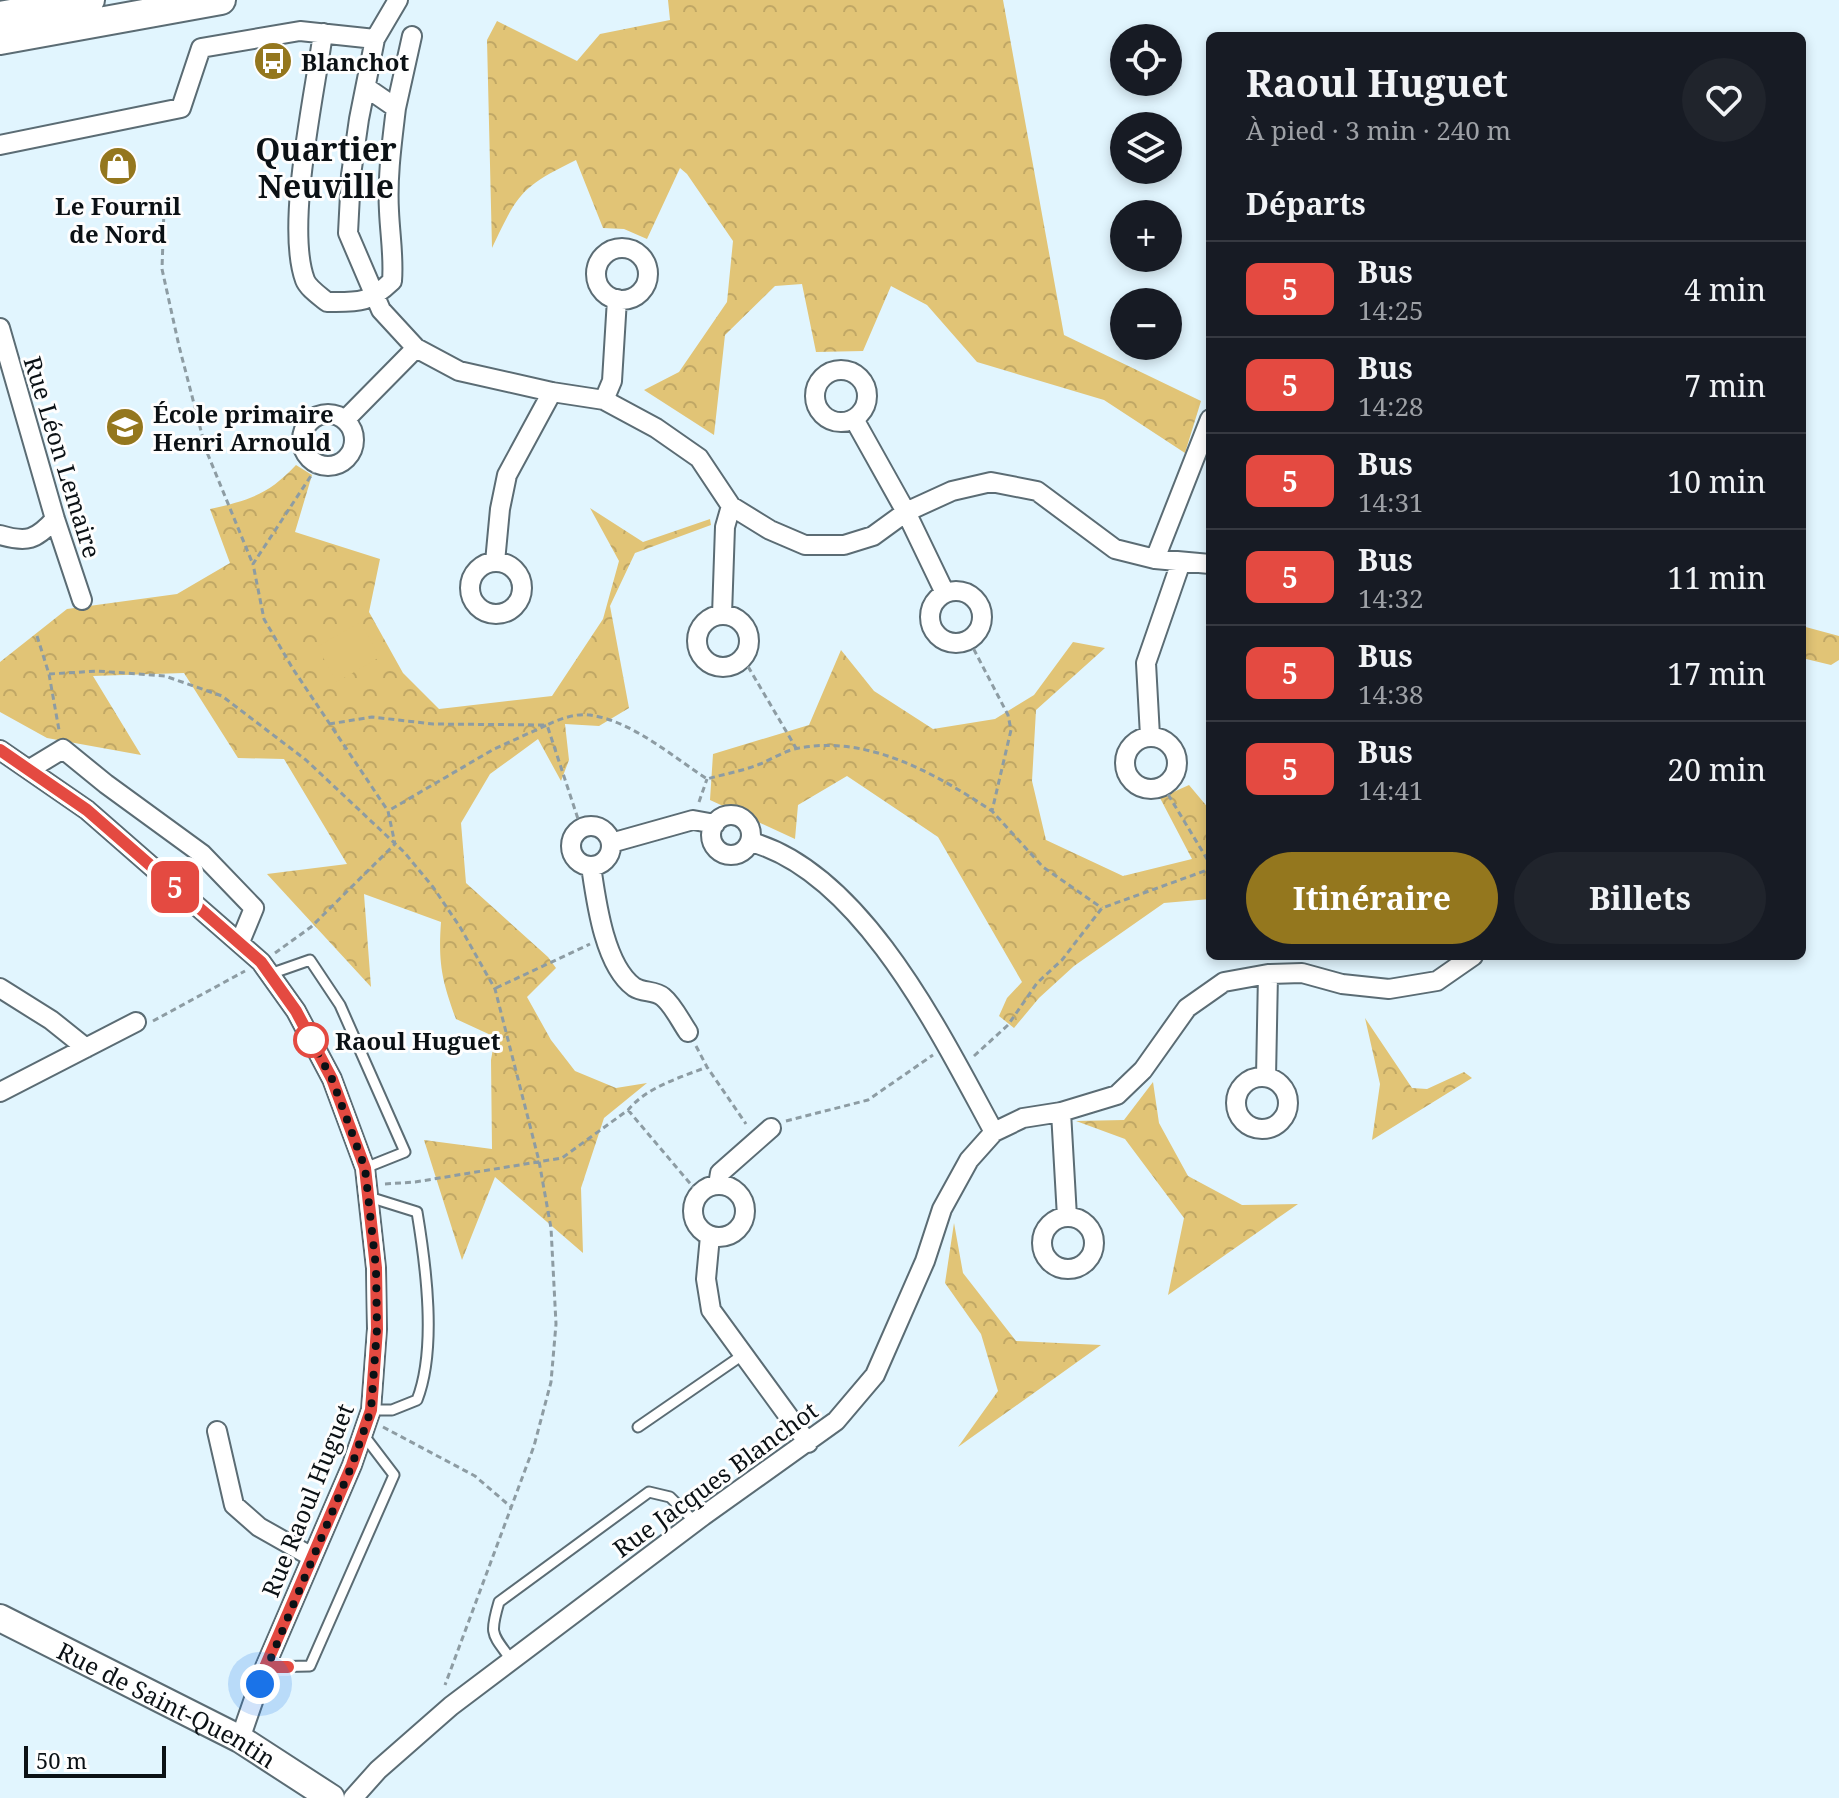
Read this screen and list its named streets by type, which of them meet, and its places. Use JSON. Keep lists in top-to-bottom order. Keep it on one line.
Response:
{"streets":{"main road":["Rue de Saint-Quentin"],"street":["Rue Léon Lemaire","Rue Jacques Blanchot","Rue Raoul Huguet"]},"crossings":[["Rue Raoul Huguet","Rue de Saint-Quentin"]],"districts":["Quartier Neuville"],"places":{"bus stop":["Blanchot"],"shop":["Le Fournil de Nord"],"school or university":["École primaire Henri Arnould"],"other":["Raoul Huguet"]},"lines":["bus line 5"],"scale_bar":"50 m","page":{"on_map":"5","map_buttons":["+","−"],"heading":[["Raoul Huguet","À pied · 3 min · 240 m"],"Départs"],"list":[{"mark":"5","name":"Bus","note":"14:25","value":"4 min"},{"mark":"5","name":"Bus","note":"14:28","value":"7 min"},{"mark":"5","name":"Bus","note":"14:31","value":"10 min"},{"mark":"5","name":"Bus","note":"14:32","value":"11 min"},{"mark":"5","name":"Bus","note":"14:38","value":"17 min"},{"mark":"5","name":"Bus","note":"14:41","value":"20 min"}],"buttons":["Itinéraire","Billets"],"scale":"50 m"}}
